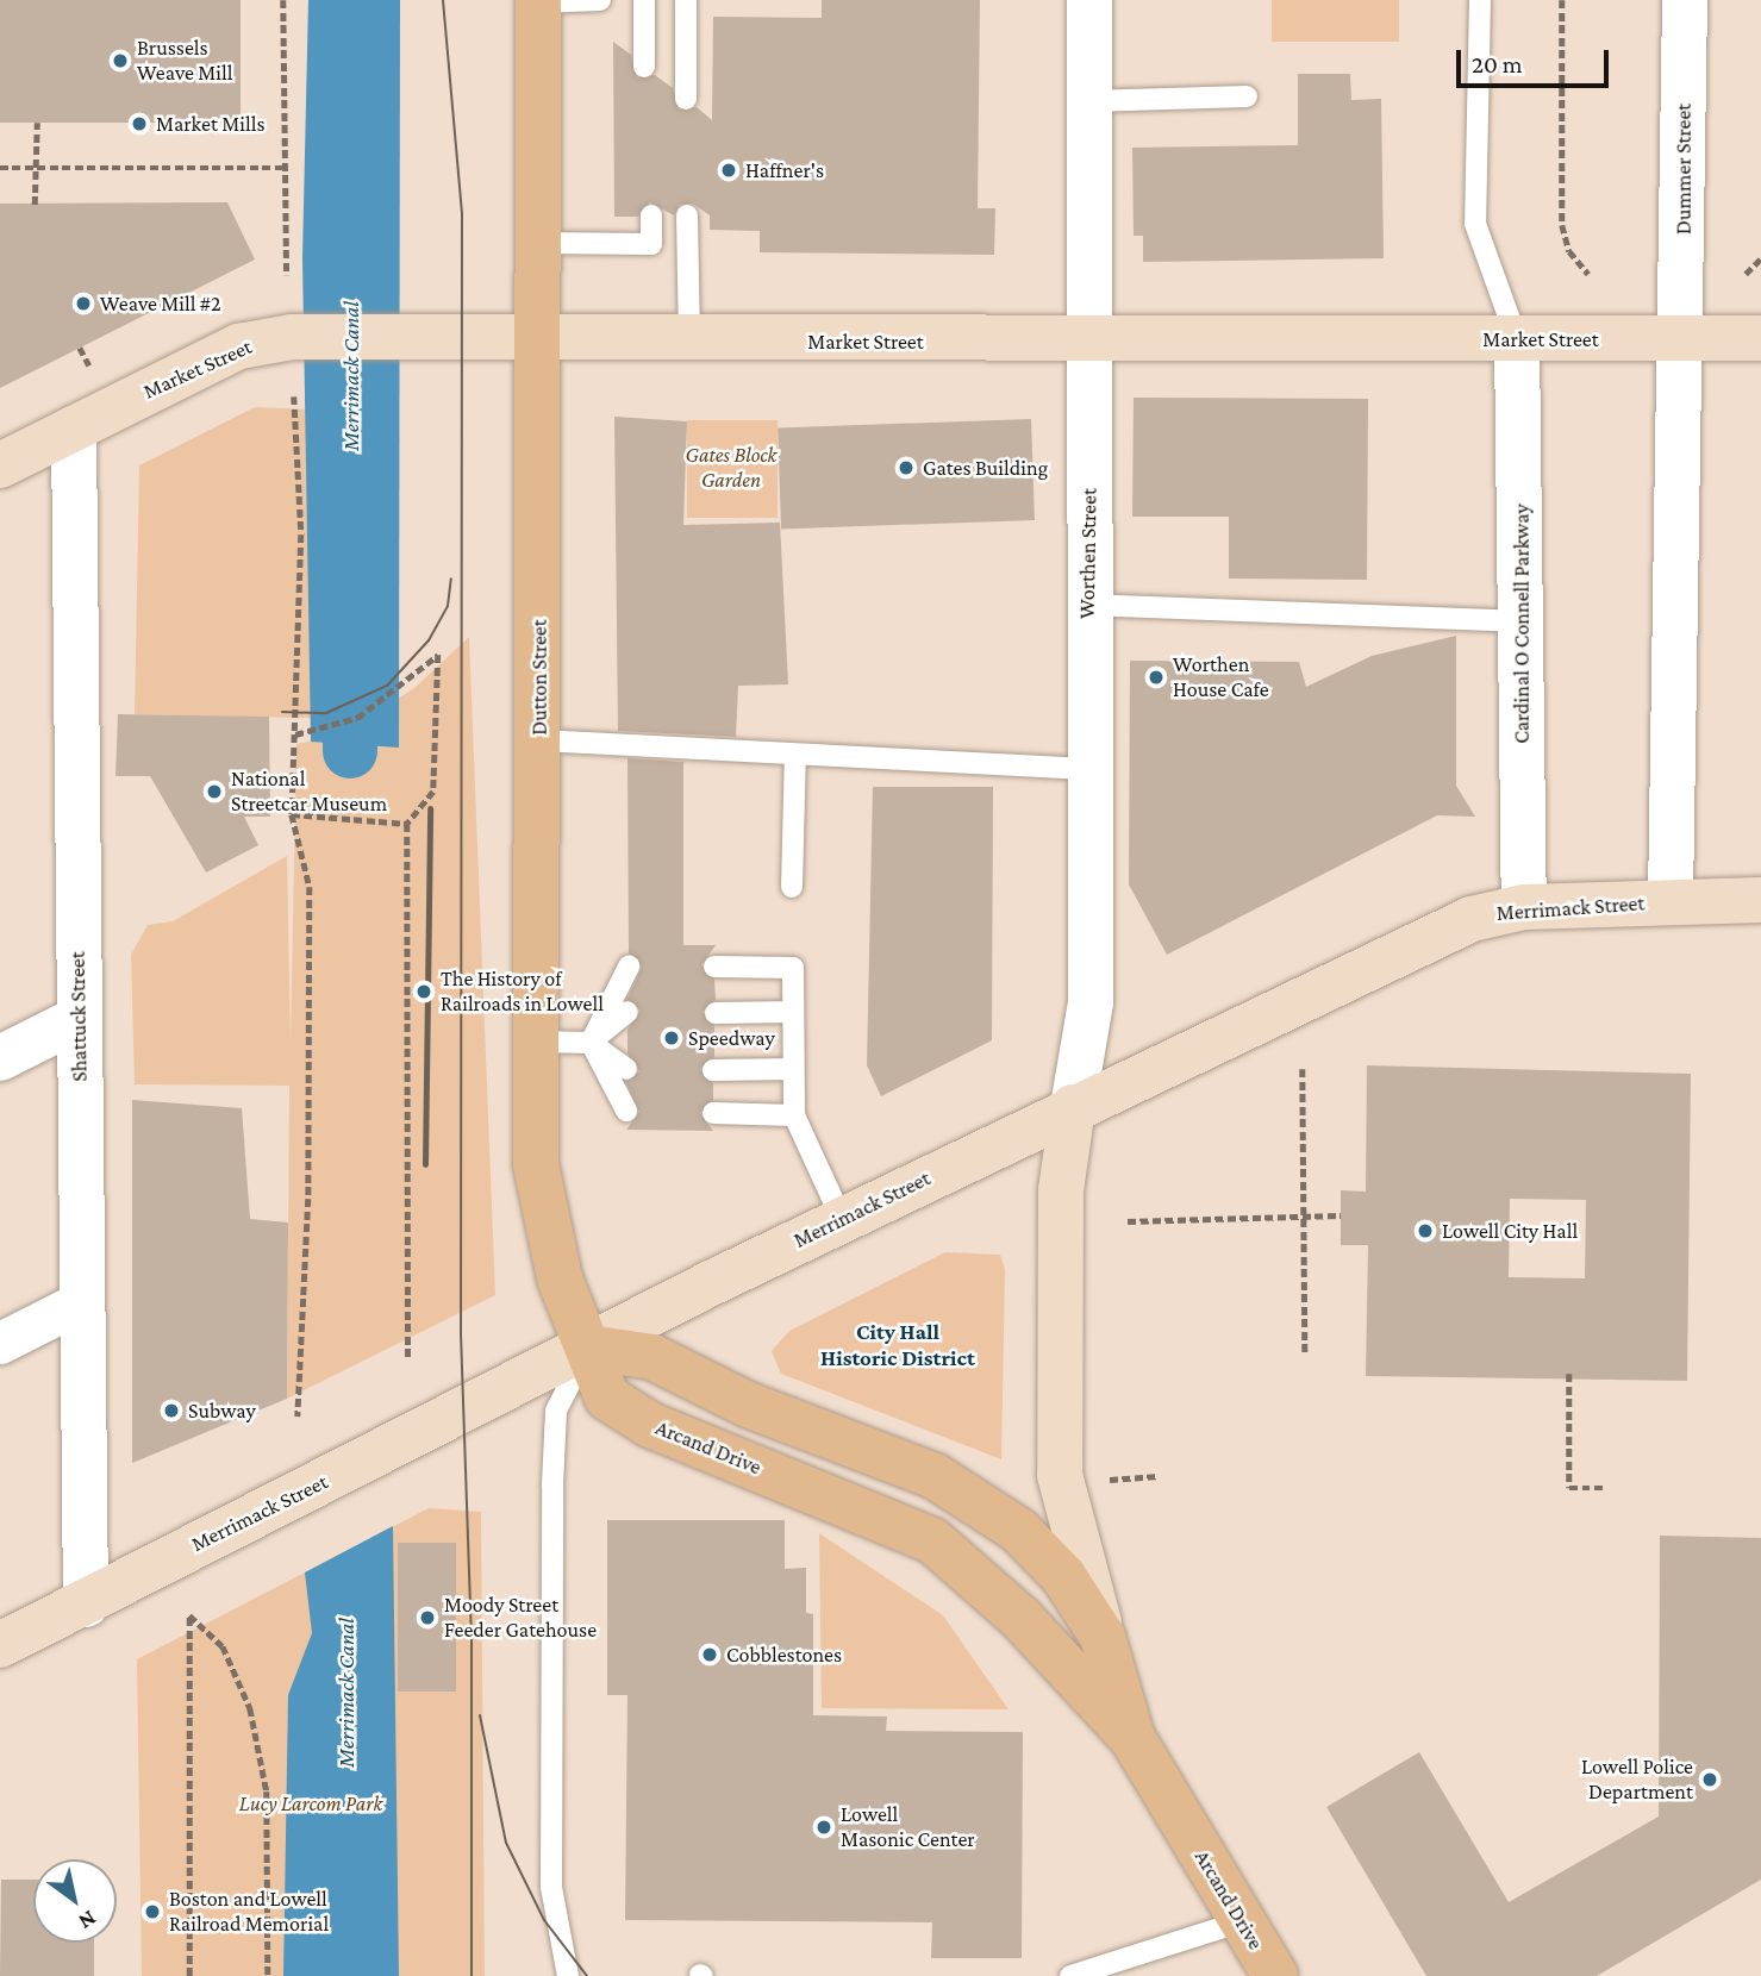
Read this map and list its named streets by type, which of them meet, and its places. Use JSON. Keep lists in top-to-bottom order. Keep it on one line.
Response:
{"streets":{"main road":["Market Street","Dutton Street","Merrimack Street","Arcand Drive"],"street":["Dummer Street","Worthen Street","Cardinal O Connell Parkway","Shattuck Street"]},"crossings":[["Dummer Street","Market Street"],["Market Street","Worthen Street"],["Market Street","Cardinal O Connell Parkway"],["Market Street","Dutton Street"],["Market Street","Shattuck Street"],["Worthen Street","Merrimack Street"],["Worthen Street","Arcand Drive"],["Cardinal O Connell Parkway","Merrimack Street"],["Dutton Street","Merrimack Street"],["Dutton Street","Arcand Drive"],["Merrimack Street","Shattuck Street"],["Merrimack Street","Arcand Drive"]],"districts":["City Hall Historic District"],"water":["Merrimack Canal"],"parks":["Gates Block Garden","Lucy Larcom Park"],"places":["Brussels Weave Mill","Market Mills","Haffner's","Weave Mill #2","Gates Building","Worthen House Cafe","National Streetcar Museum","The History of Railroads in Lowell","Speedway","Lowell City Hall","Subway","Moody Street Feeder Gatehouse","Cobblestones","Lowell Police Department","Lowell Masonic Center","Boston and Lowell Railroad Memorial"],"scale_bar":"20 m","north":"bottom right"}
